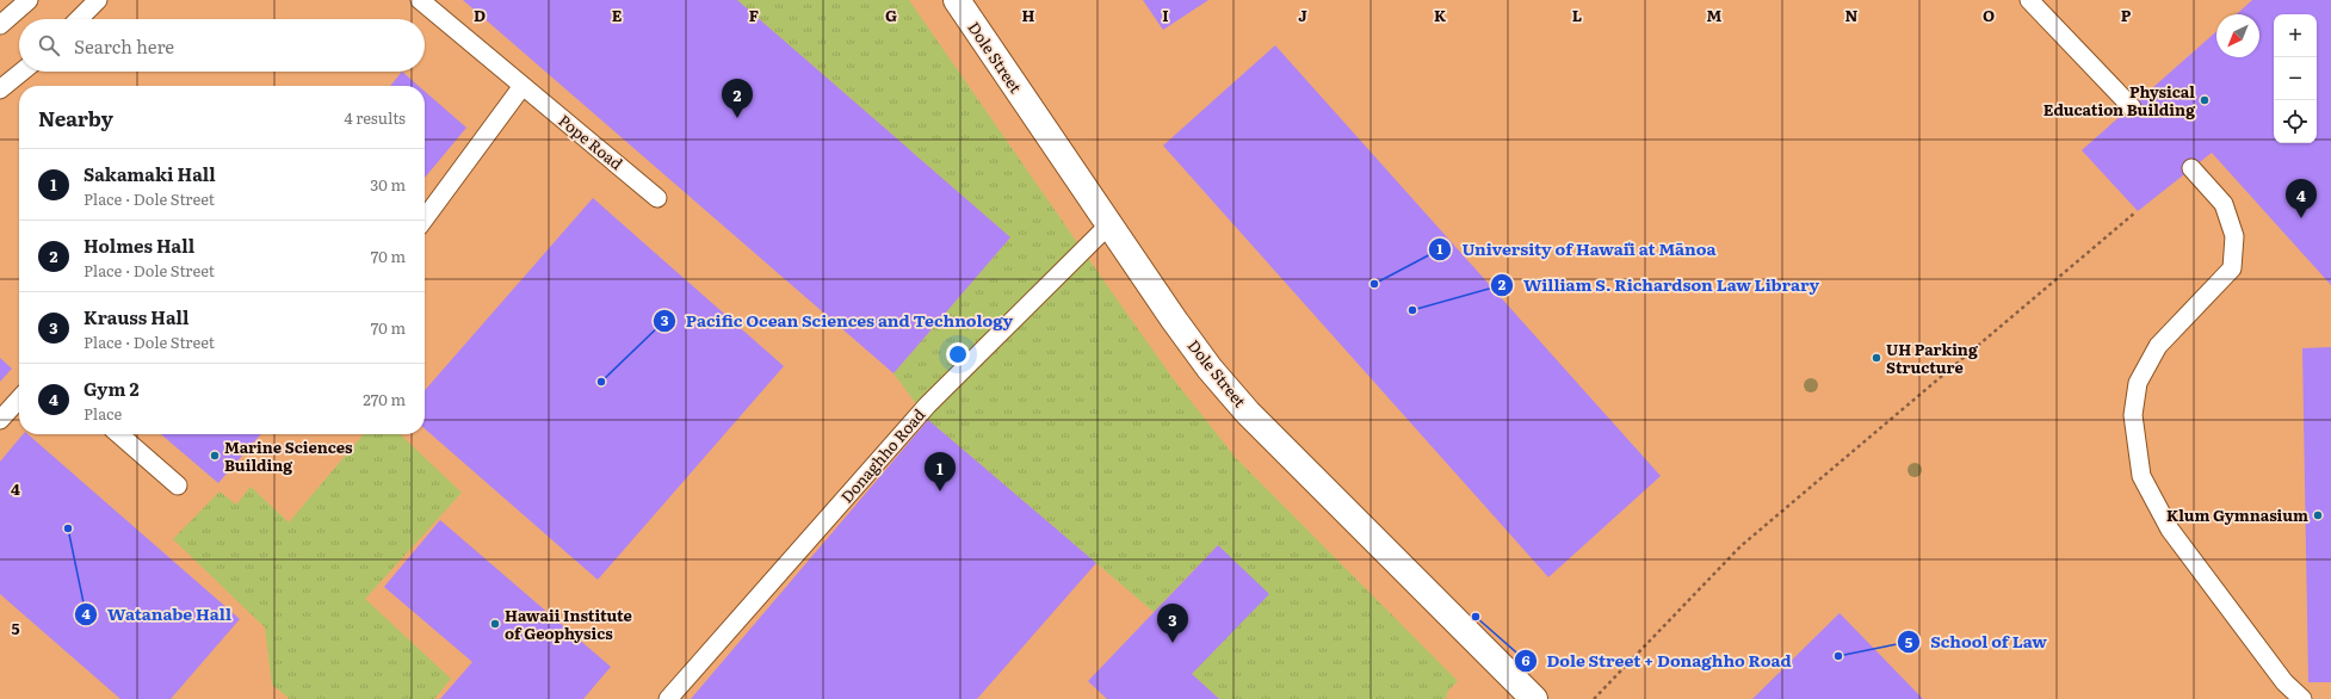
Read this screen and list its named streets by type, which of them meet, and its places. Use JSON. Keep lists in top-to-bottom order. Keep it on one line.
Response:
{"streets":{"street":["Dole Street"],"lane":["Pope Road","Donaghho Road"]},"crossings":[["Dole Street","Donaghho Road"]],"places":["Physical Education Building","University of Hawaiʻi at Mānoa","William S. Richardson Law Library","UH Parking Structure","Pacific Ocean Sciences and Technology","Marine Sciences Building","Klum Gymnasium","Watanabe Hall","Dole Street + Donaghho Road","Hawaii Institute of Geophysics","School of Law"],"north":"bottom left","page":{"map_buttons":["+","−"],"search":"Search here","pins":["2","4","1","3"],"heading":["Nearby","4 results"],"list":[{"mark":"1","name":"Sakamaki Hall","note":"Place · Dole Street","value":"30 m"},{"mark":"2","name":"Holmes Hall","note":"Place · Dole Street","value":"70 m"},{"mark":"3","name":"Krauss Hall","note":"Place · Dole Street","value":"70 m"},{"mark":"4","name":"Gym 2","note":"Place","value":"270 m"}]},"grid":{"columns":["D","E","F","G","H","I","J","K","L","M","N","O","P"],"rows":["4","5"]}}
